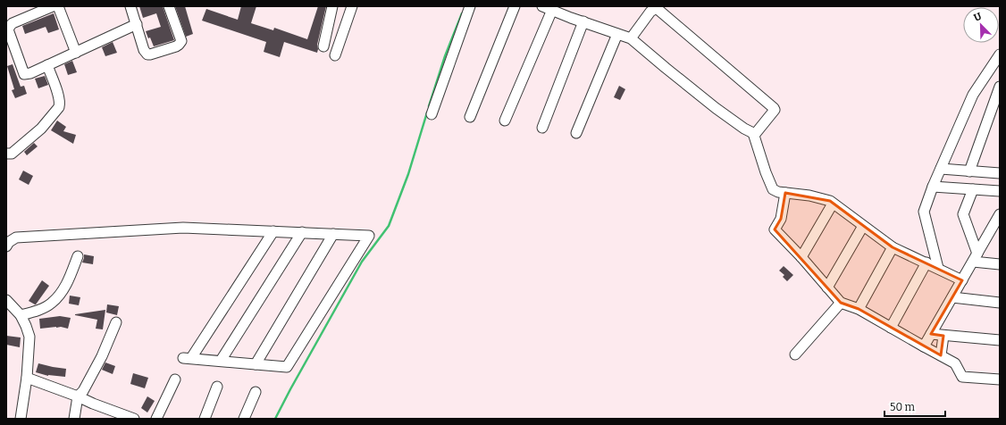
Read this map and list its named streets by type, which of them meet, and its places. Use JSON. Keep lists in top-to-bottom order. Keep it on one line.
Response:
{"scale_bar":"50 m","north":"top left"}
